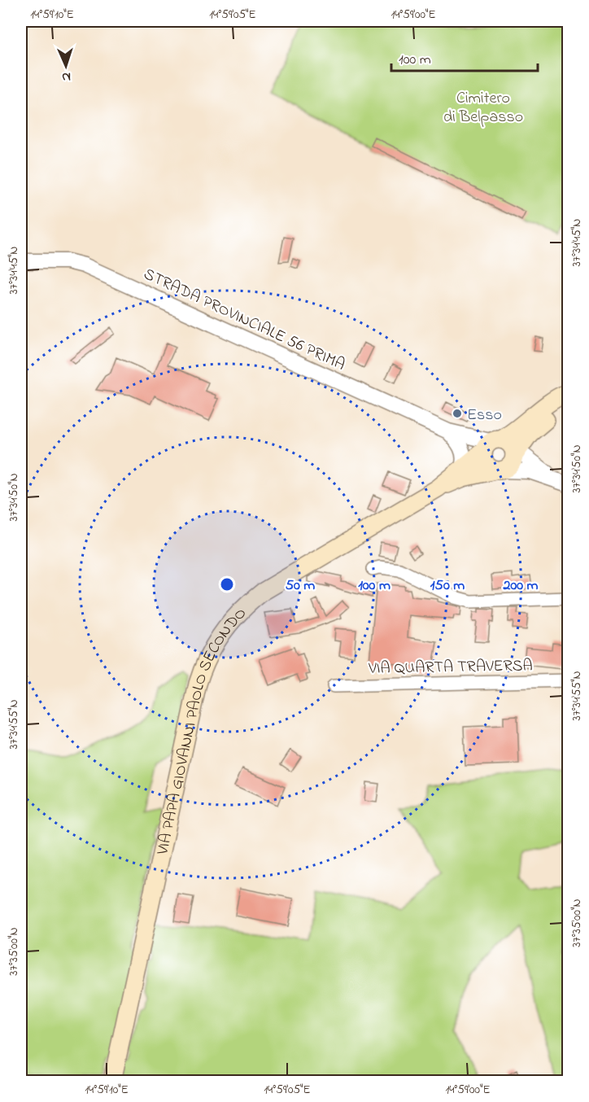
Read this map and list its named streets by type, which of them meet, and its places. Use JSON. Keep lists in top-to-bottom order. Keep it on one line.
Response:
{"streets":{"main road":["VIA PAPA GIOVANNI PAOLO SECONDO"],"street":["STRADA PROVINCIALE 56 PRIMA","VIA QUARTA TRAVERSA"]},"parks":["Cimitero di Belpasso"],"places":["Esso"],"scale_bar":"100 m","north":"bottom","coordinates":["14°59'10\"E","14°59'05\"E","14°59'00\"E","37°34'45\"N","37°34'50\"N","37°34'55\"N","37°35'00\"N"],"rings":["50 m","100 m","150 m","200 m"]}
